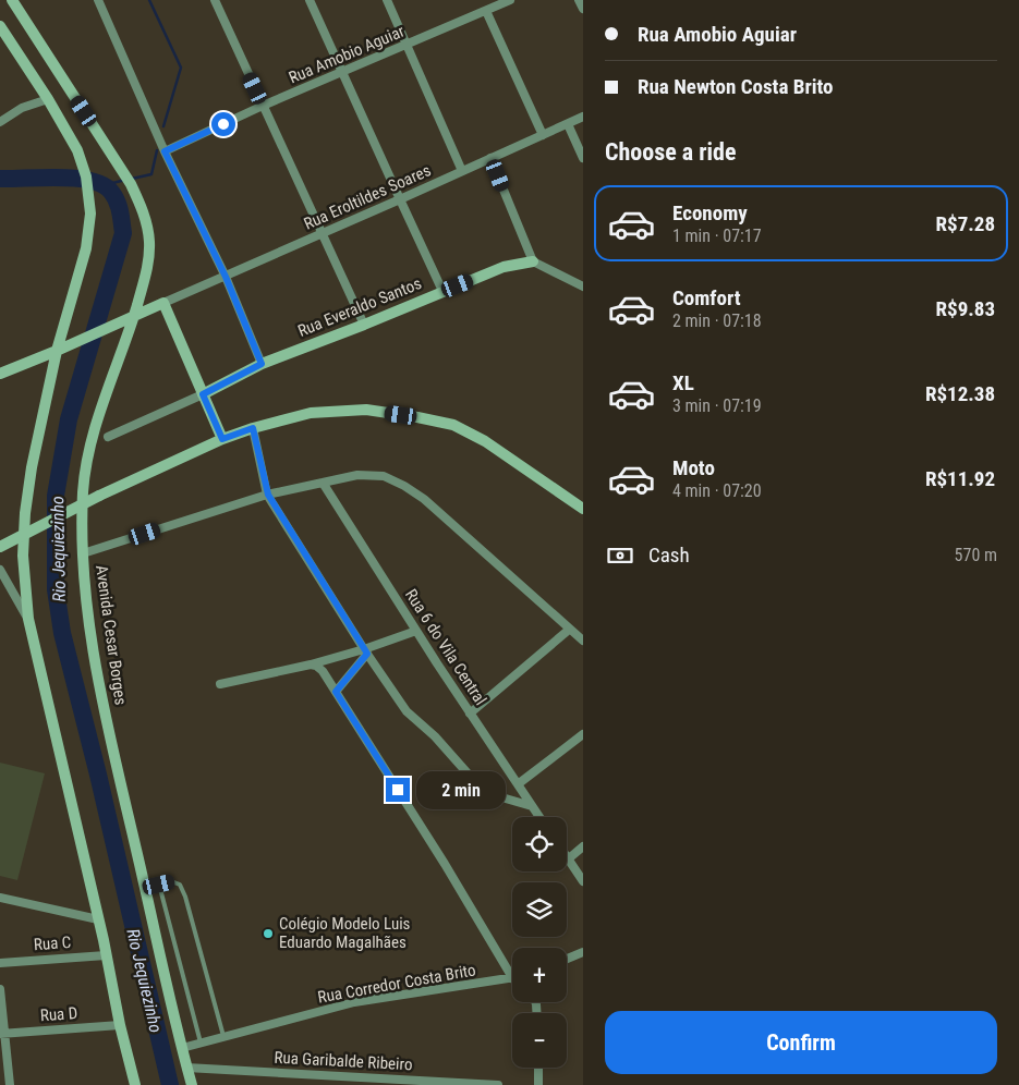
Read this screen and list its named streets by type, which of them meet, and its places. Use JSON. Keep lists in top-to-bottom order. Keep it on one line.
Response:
{"streets":{"main road":["Rua Everaldo Santos","Avenida Cesar Borges"],"street":["Rua Amobio Aguiar","Rua Eroltildes Soares","Rua 6 do Vila Central","Rua C","Rua Corredor Costa Brito","Rua D","Rua Garibalde Ribeiro"]},"crossings":[["Avenida Cesar Borges","Rua Corredor Costa Brito"],["Avenida Cesar Borges","Rua Garibalde Ribeiro"]],"water":["Rio Jequiezinho"],"places":["Colégio Modelo Luis Eduardo Magalhães"],"page":{"banner":["Rua Amobio Aguiar","Rua Newton Costa Brito"],"heading":"Choose a ride","list":[{"name":"Economy","note":"1 min · 07:17","value":"R$7.28"},{"name":"Comfort","note":"2 min · 07:18","value":"R$9.83"},{"name":"XL","note":"3 min · 07:19","value":"R$12.38"},{"name":"Moto","note":"4 min · 07:20","value":"R$11.92"}],"pay":["Cash","570 m"],"bubble":"2 min","map_buttons":["+","−"],"buttons":"Confirm"}}
